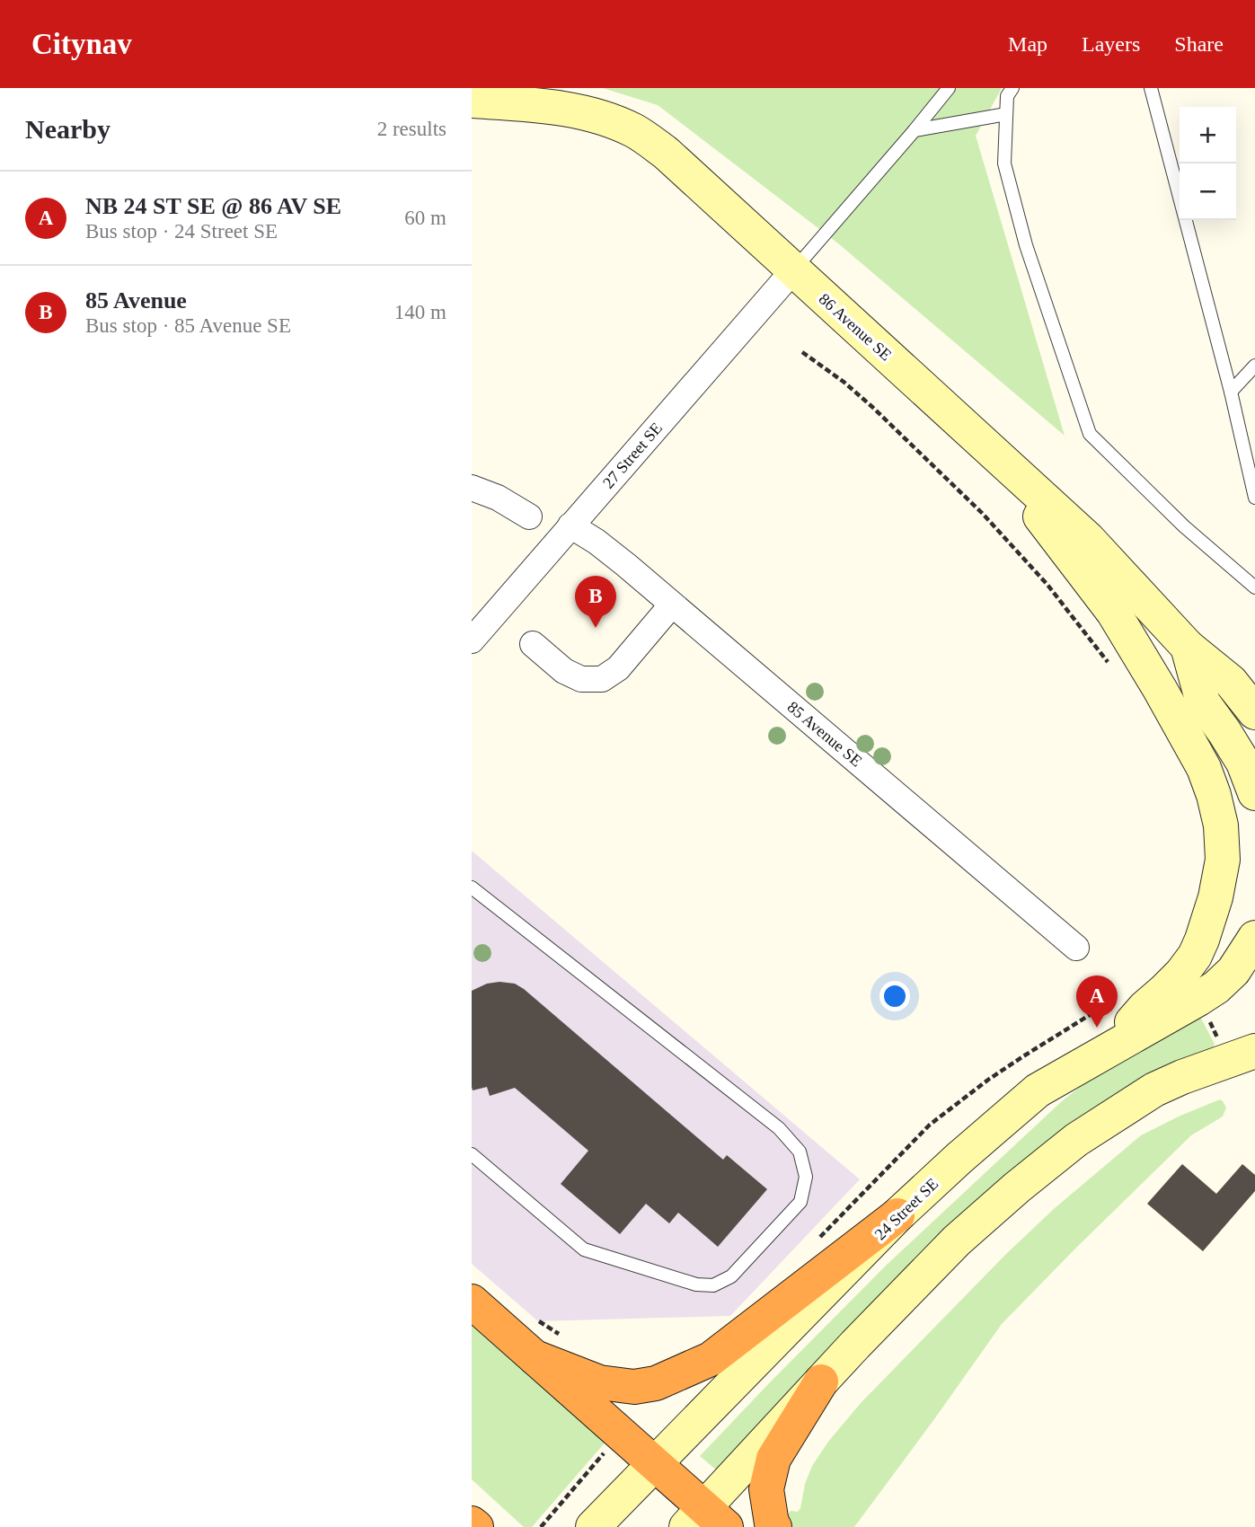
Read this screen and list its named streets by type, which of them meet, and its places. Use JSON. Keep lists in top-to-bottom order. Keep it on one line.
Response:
{"streets":{"main road":["86 Avenue SE","24 Street SE"],"street":["27 Street SE","85 Avenue SE"]},"crossings":[["86 Avenue SE","27 Street SE"],["27 Street SE","85 Avenue SE"]],"page":{"header":"Citynav","nav":["Map","Layers","Share"],"heading":["Nearby","2 results"],"map_buttons":["+","−"],"list":[{"mark":"A","name":"NB 24 ST SE @ 86 AV SE","note":"Bus stop · 24 Street SE","value":"60 m"},{"mark":"B","name":"85 Avenue","note":"Bus stop · 85 Avenue SE","value":"140 m"}],"pins":["B","A"]}}
